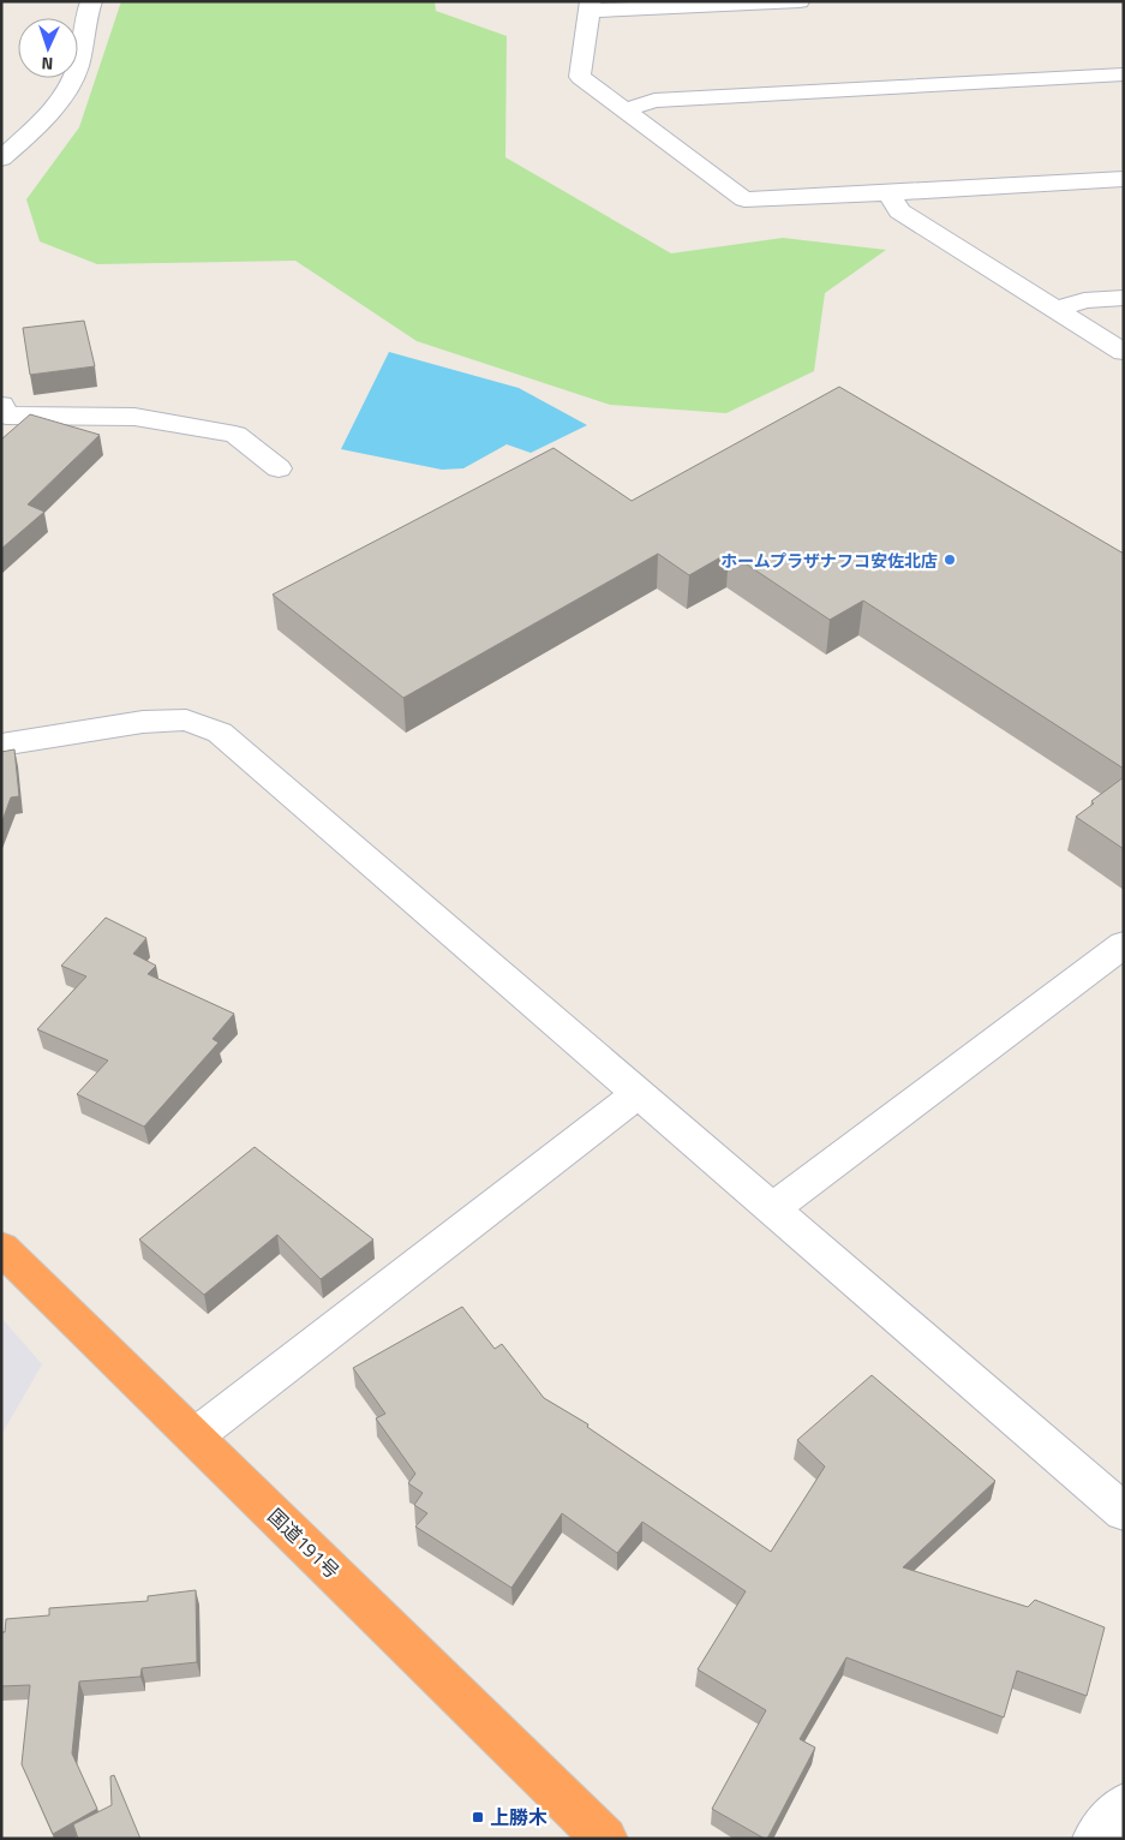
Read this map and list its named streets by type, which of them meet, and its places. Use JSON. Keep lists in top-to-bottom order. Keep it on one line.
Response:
{"streets":{"highway":["国道191号"]},"places":{"other":["ホームプラザナフコ安佐北店"],"transit":["上勝木"]},"north":"bottom"}
